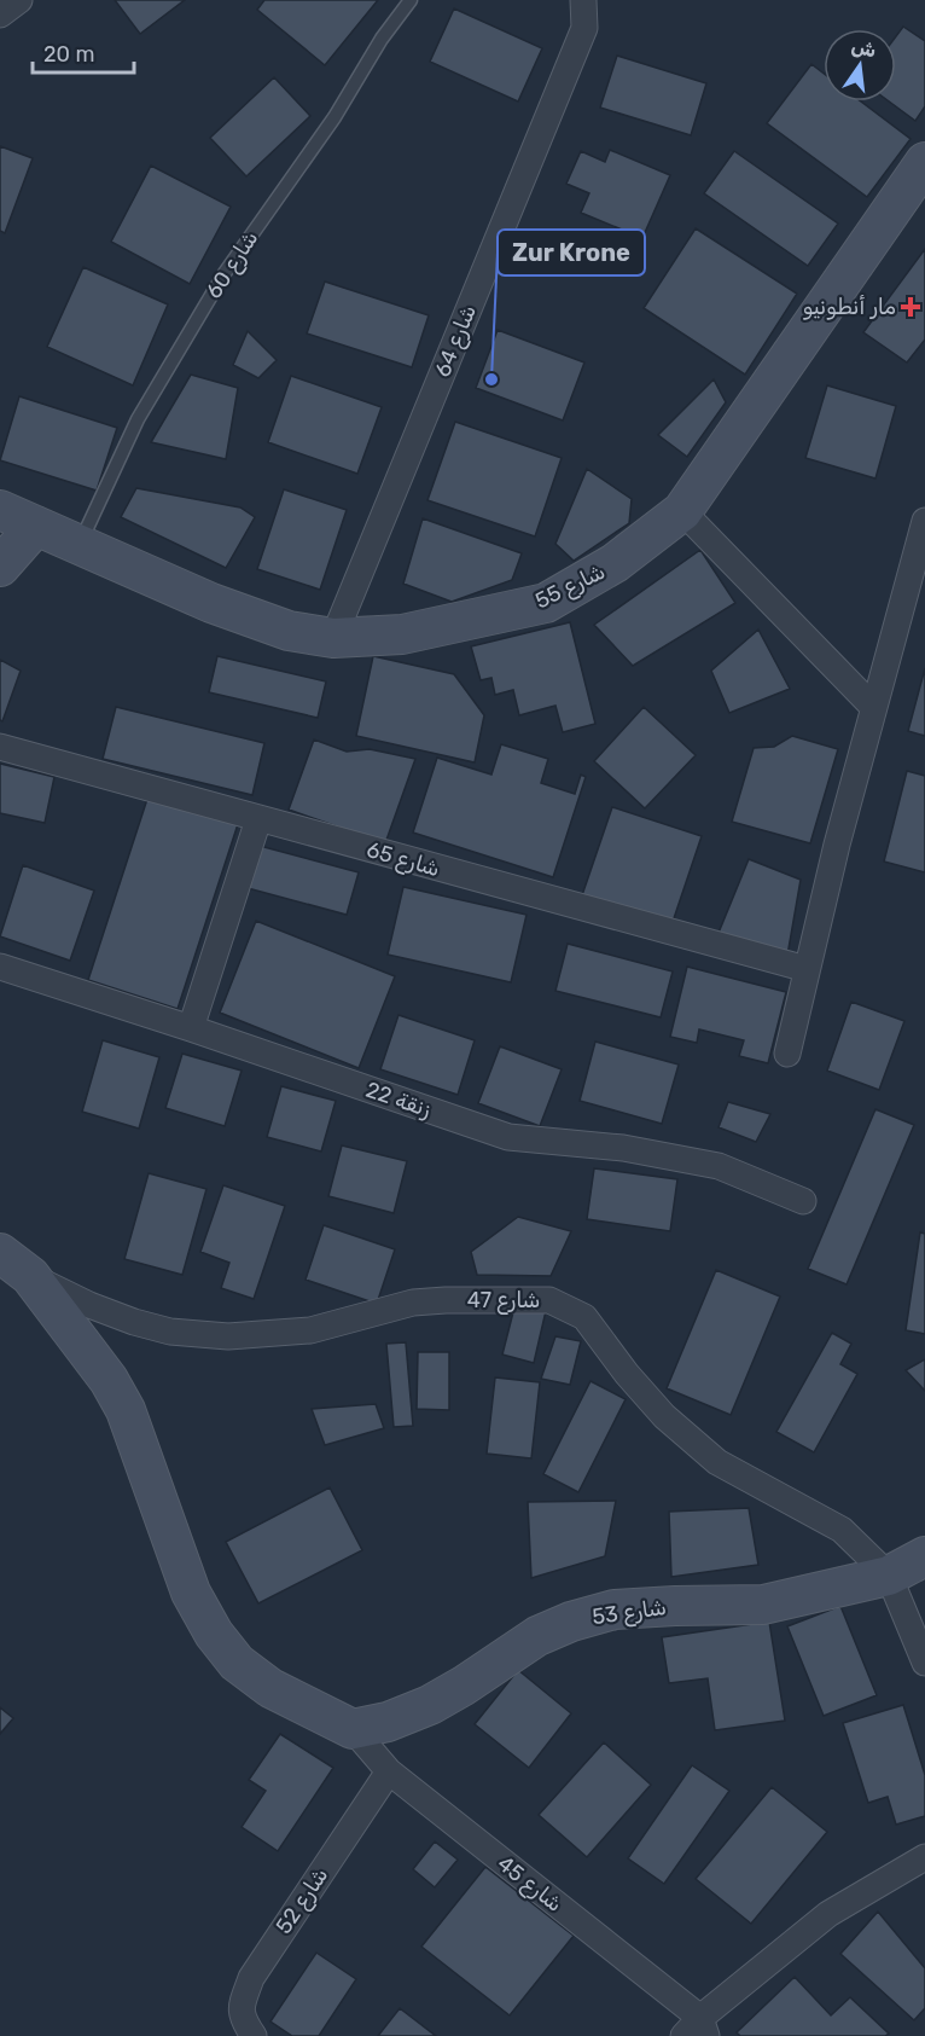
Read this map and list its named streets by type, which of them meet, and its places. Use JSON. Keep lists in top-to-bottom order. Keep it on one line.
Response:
{"streets":{"street":["شارع 64","شارع 55","شارع 65","زنقة 22","شارع 47","شارع 53","شارع 45","شارع 52"],"lane":["شارع 60"]},"crossings":[["شارع 60","شارع 55"],["شارع 64","شارع 55"],["شارع 47","شارع 53"],["شارع 53","شارع 45"],["شارع 45","شارع 52"]],"places":{"health":["مار أنطونيو"],"other":["Zur Krone"]},"scale_bar":"20 m","north":"top"}
